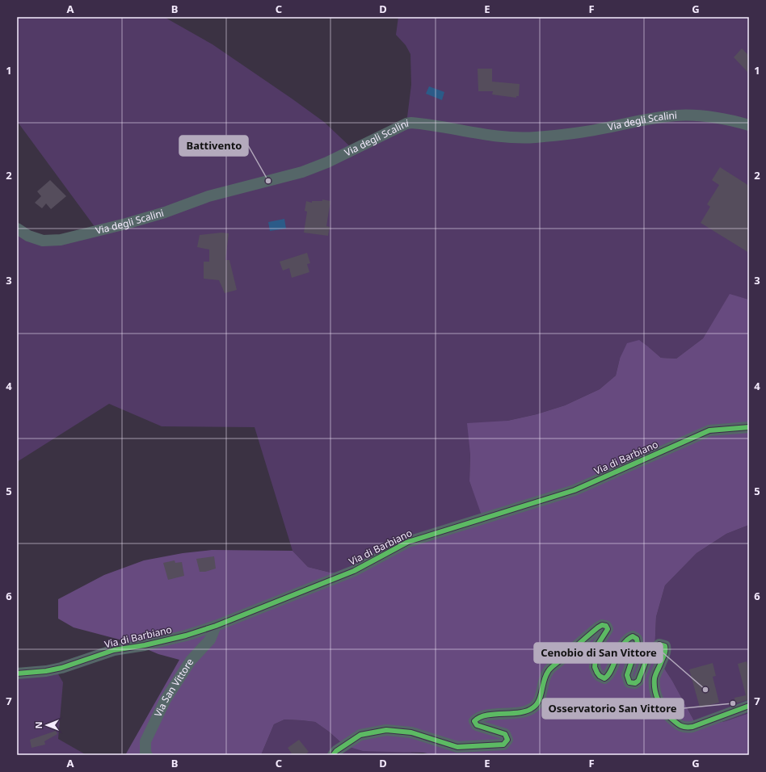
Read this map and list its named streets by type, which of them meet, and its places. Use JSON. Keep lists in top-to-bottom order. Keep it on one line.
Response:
{"streets":{"street":["Via degli Scalini","Via di Barbiano","Via San Vittore"]},"crossings":[["Via di Barbiano","Via San Vittore"]],"places":["Battivento","Cenobio di San Vittore","Osservatorio San Vittore"],"north":"left","grid":{"columns":["A","B","C","D","E","F","G"],"rows":["1","2","3","4","5","6","7"]}}
